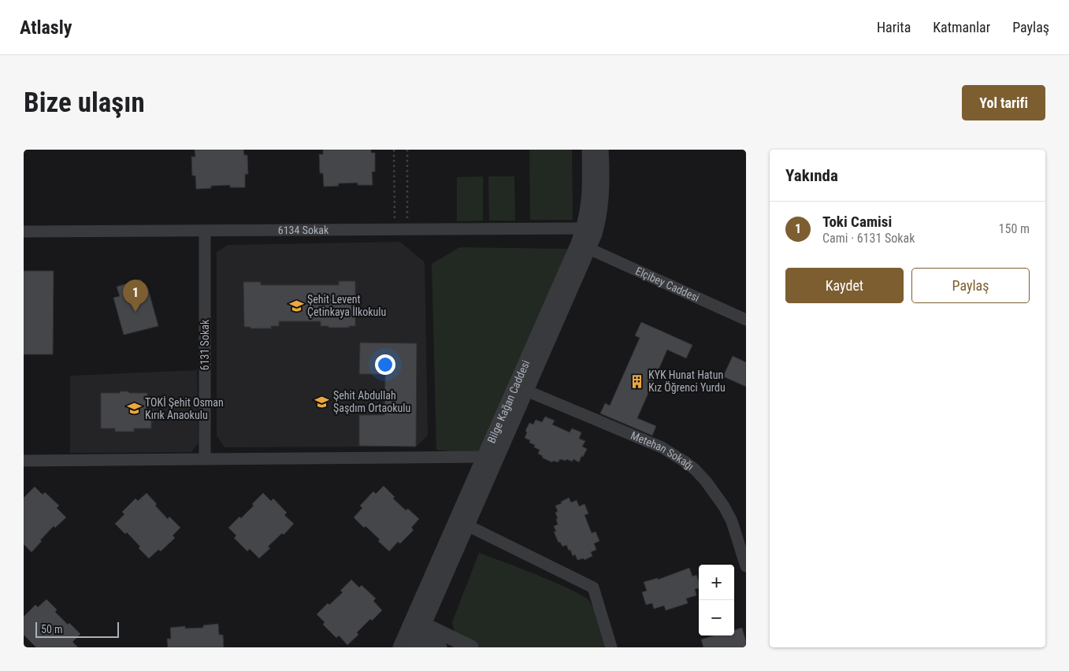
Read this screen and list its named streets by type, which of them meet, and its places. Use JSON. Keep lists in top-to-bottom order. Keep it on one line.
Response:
{"streets":{"street":["6134 Sokak","Elçibey Caddesi","6131 Sokak","Bilge Kağan Caddesi","Metehan Sokağı"]},"crossings":[["6134 Sokak","6131 Sokak"],["6134 Sokak","Bilge Kağan Caddesi"],["Elçibey Caddesi","Bilge Kağan Caddesi"],["Bilge Kağan Caddesi","Metehan Sokağı"]],"places":{"school or university":["Şehit Levent Çetinkaya İlkokulu","Şehit Abdullah Şaşdım Ortaokulu","TOKİ Şehit Osman Kırık Anaokulu"],"building":["KYK Hunat Hatun Kız Öğrenci Yurdu"]},"scale_bar":"50 m","page":{"header":"Atlasly","nav":["Harita","Katmanlar","Paylaş"],"buttons":["Yol tarifi",["Kaydet","Paylaş"]],"title":"Bize ulaşın","heading":"Yakında","list":[{"mark":"1","name":"Toki Camisi","note":"Cami · 6131 Sokak","value":"150 m"}],"pins":"1","map_buttons":["+","−"],"scale":"50 m"}}
